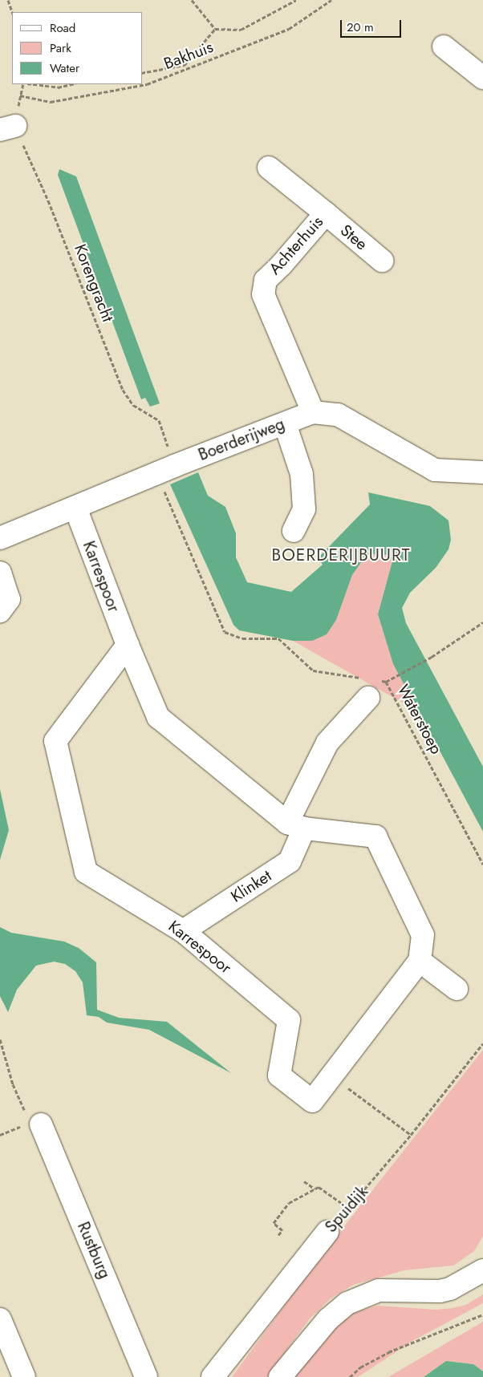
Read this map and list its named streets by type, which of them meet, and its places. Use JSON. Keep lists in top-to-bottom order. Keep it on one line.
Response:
{"streets":{"street":["Stee","Achterhuis","Boerderijweg","Karrespoor","Klinket","Spuidijk","Rustburg"],"path":["Bakhuis","Korengracht","Waterstoep"]},"crossings":[["Bakhuis","Korengracht"],["Stee","Achterhuis"],["Achterhuis","Boerderijweg"],["Korengracht","Boerderijweg"],["Boerderijweg","Karrespoor"],["Karrespoor","Klinket"]],"districts":["BOERDERIJBUURT"],"legend":["Road","Park","Water"],"scale_bar":"20 m"}
